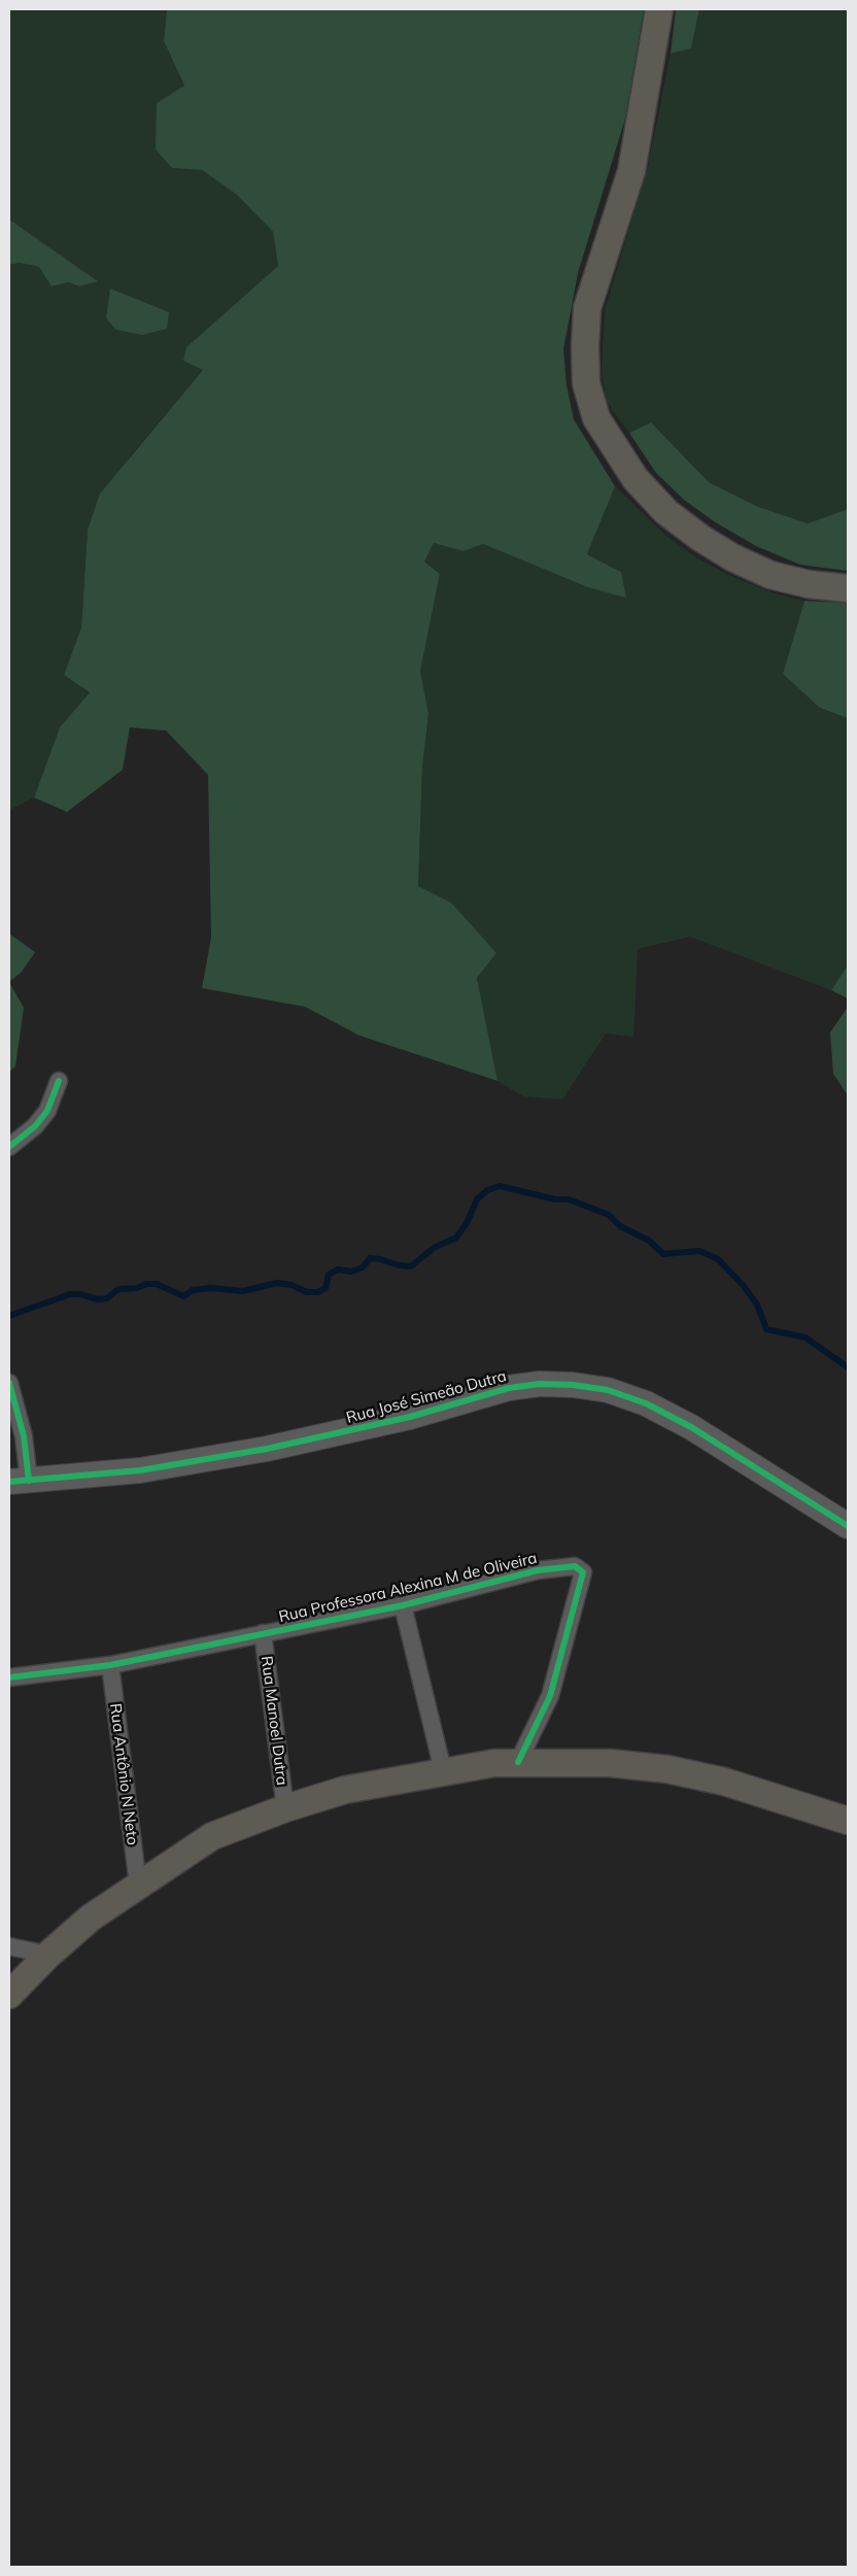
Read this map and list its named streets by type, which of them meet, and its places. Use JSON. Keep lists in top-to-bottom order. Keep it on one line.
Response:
{"streets":{"main road":["Rua José Simeão Dutra"],"street":["Rua Professora Alexina M de Oliveira","Rua Manoel Dutra","Rua Antônio N Neto"]},"crossings":[["Rua Professora Alexina M de Oliveira","Rua Manoel Dutra"],["Rua Professora Alexina M de Oliveira","Rua Antônio N Neto"]]}
